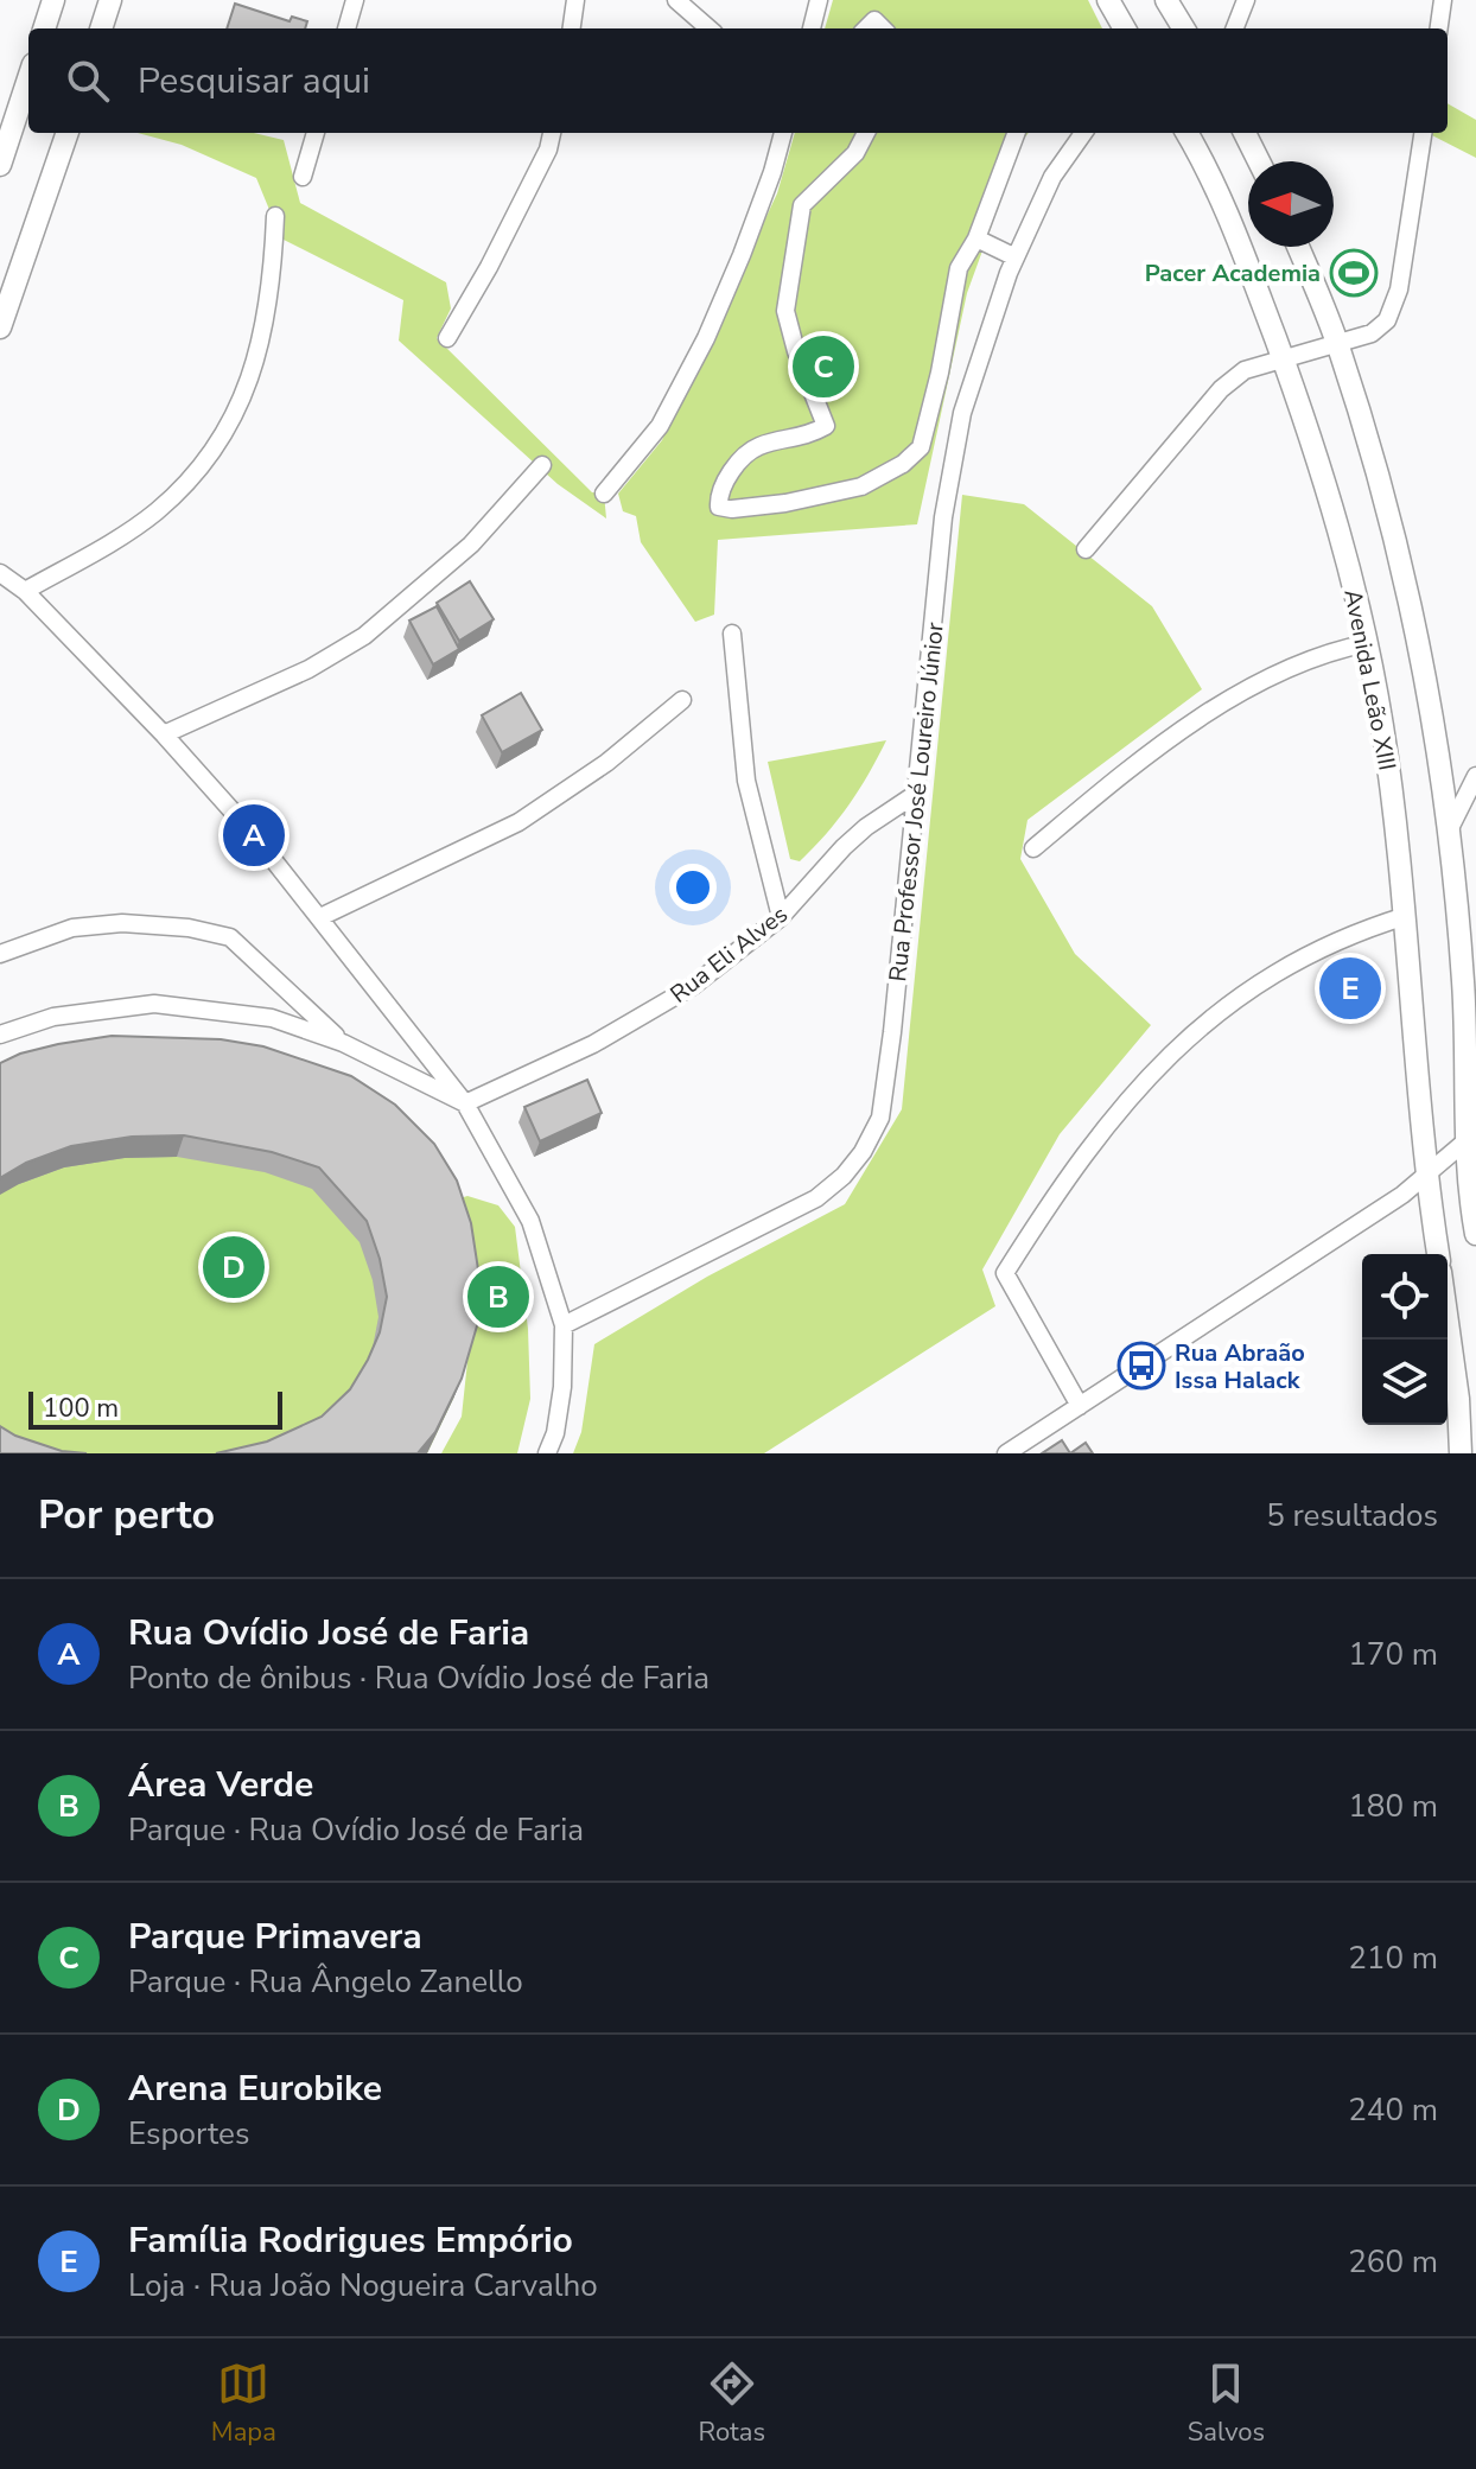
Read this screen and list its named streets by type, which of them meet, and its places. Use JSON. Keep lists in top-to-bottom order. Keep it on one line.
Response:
{"streets":{"main road":["Avenida Leão XIII"],"street":["Rua Professor José Loureiro Júnior","Rua Eli Alves"]},"crossings":[["Rua Professor José Loureiro Júnior","Rua Eli Alves"]],"places":{"sports":["Pacer Academia"],"bus stop":["Rua Abraão Issa Halack"]},"scale_bar":"100 m","north":"left","page":{"search":"Pesquisar aqui","pins":["C","A","E","D","B"],"scale":"100 m","heading":["Por perto","5 resultados"],"list":[{"mark":"A","name":"Rua Ovídio José de Faria","note":"Ponto de ônibus · Rua Ovídio José de Faria","value":"170 m"},{"mark":"B","name":"Área Verde","note":"Parque · Rua Ovídio José de Faria","value":"180 m"},{"mark":"C","name":"Parque Primavera","note":"Parque · Rua Ângelo Zanello","value":"210 m"},{"mark":"D","name":"Arena Eurobike","note":"Esportes","value":"240 m"},{"mark":"E","name":"Família Rodrigues Empório","note":"Loja · Rua João Nogueira Carvalho","value":"260 m"}],"nav":["Mapa","Rotas","Salvos"]}}
